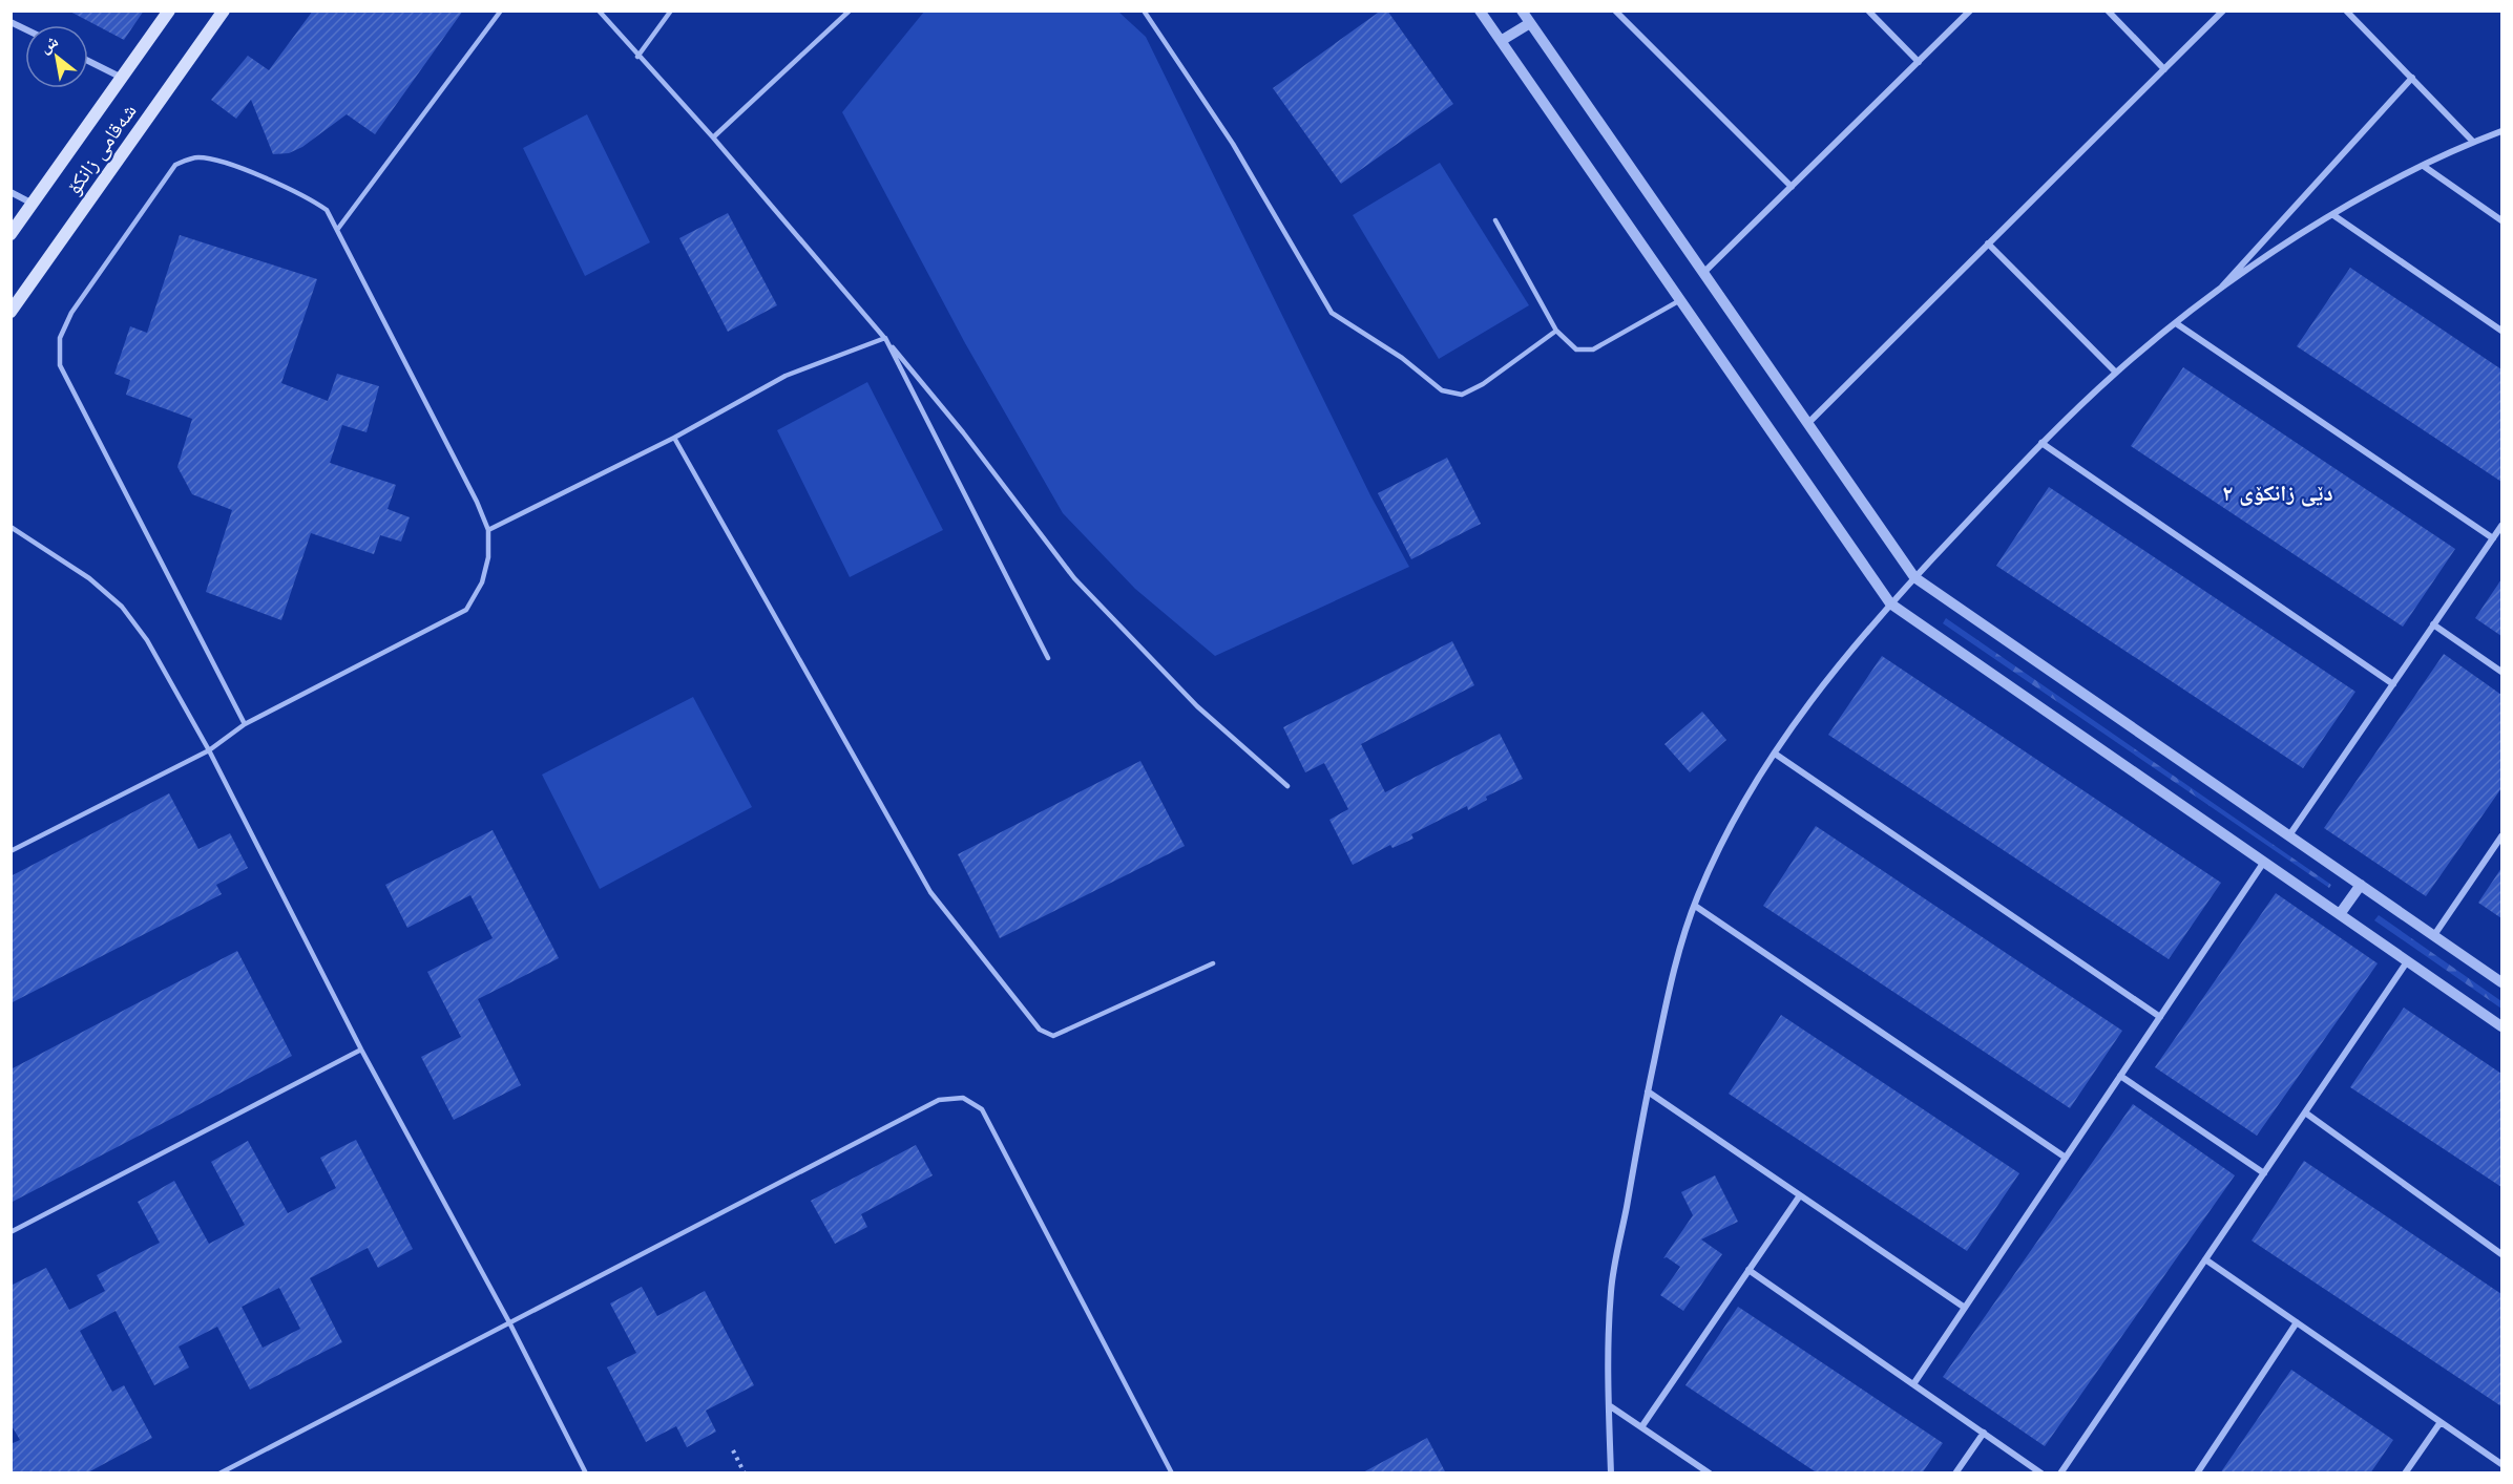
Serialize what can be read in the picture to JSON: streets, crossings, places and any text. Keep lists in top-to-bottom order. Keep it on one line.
{"streets":{"main road":["شەقامی زانکۆ"]},"districts":["دێی زانکۆی ٢"],"north":"top left"}
